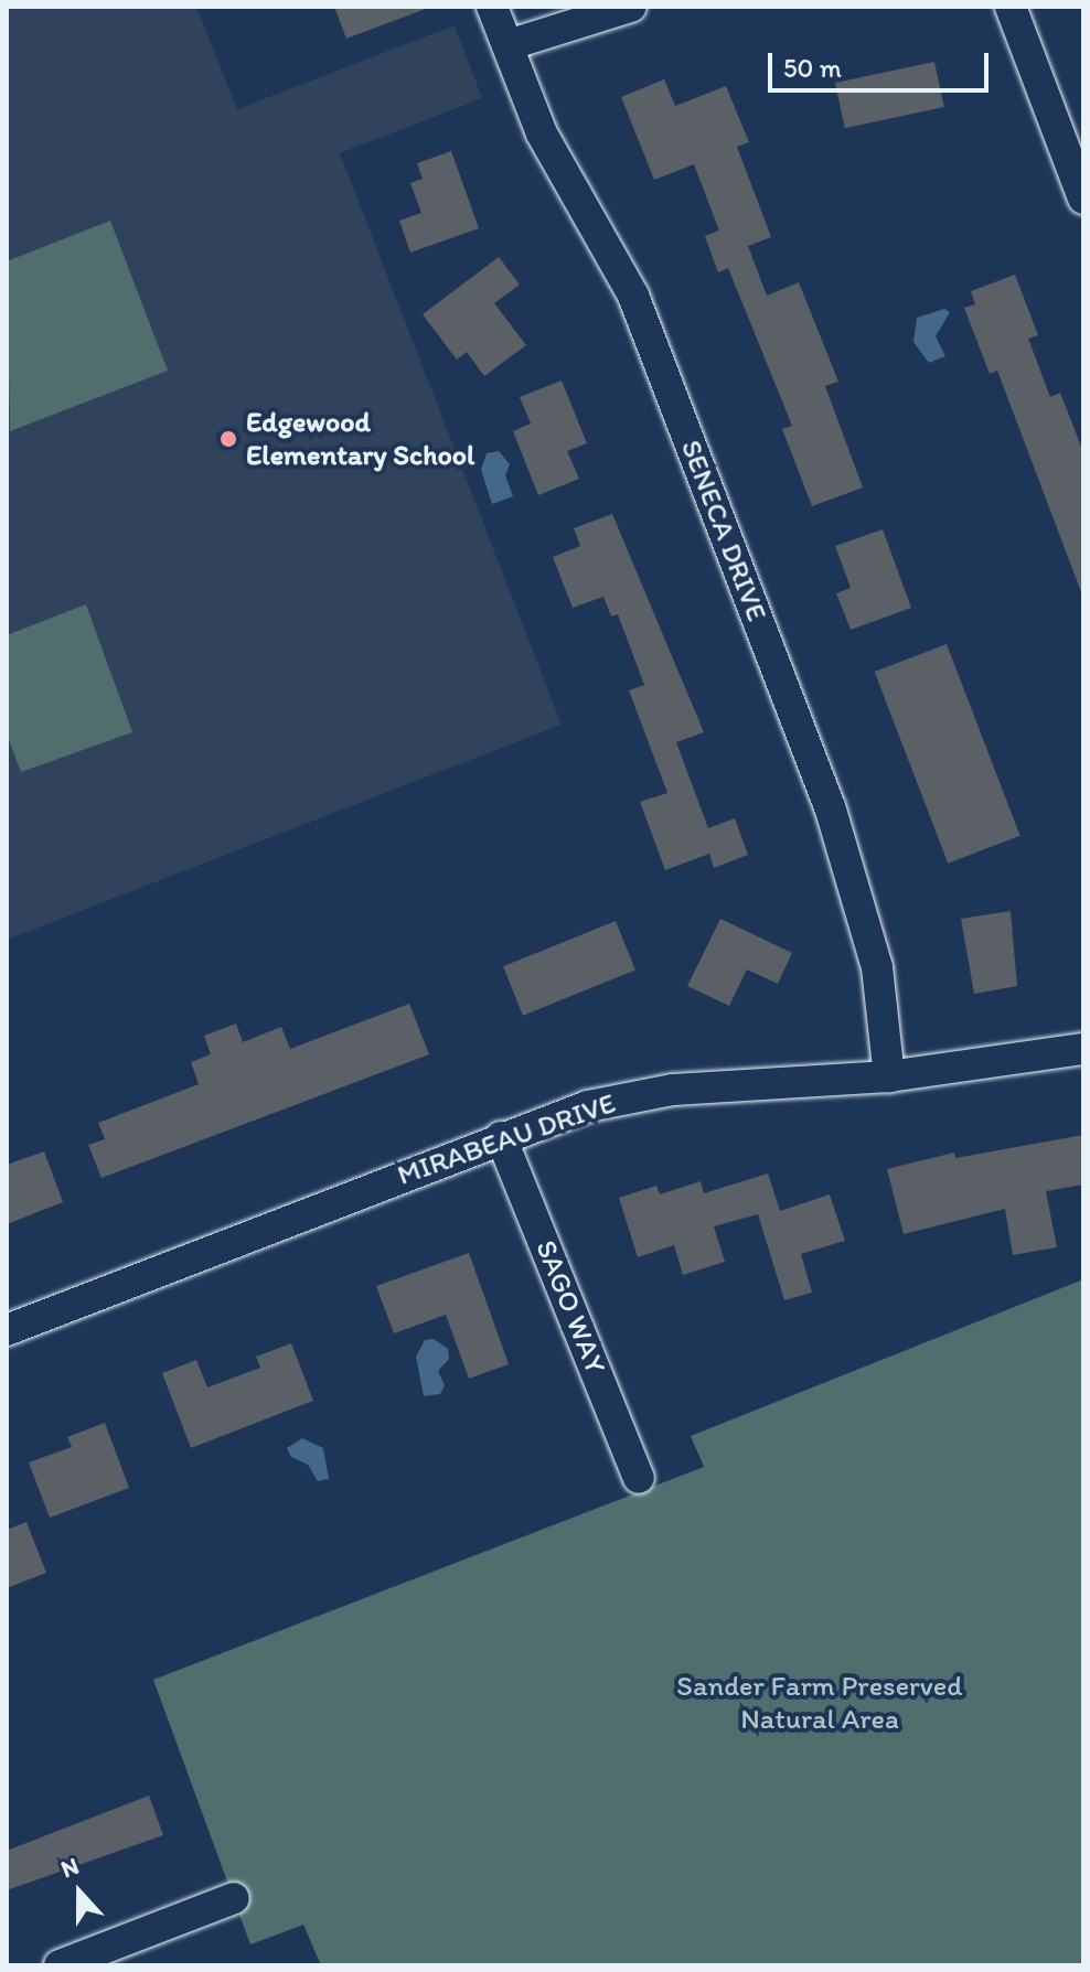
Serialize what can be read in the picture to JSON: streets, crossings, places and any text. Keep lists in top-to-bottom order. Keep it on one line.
{"streets":{"street":["SENECA DRIVE","MIRABEAU DRIVE","SAGO WAY"]},"crossings":[["SENECA DRIVE","MIRABEAU DRIVE"],["MIRABEAU DRIVE","SAGO WAY"]],"parks":["Sander Farm Preserved Natural Area"],"places":["Edgewood Elementary School"],"scale_bar":"50 m","north":"top"}
